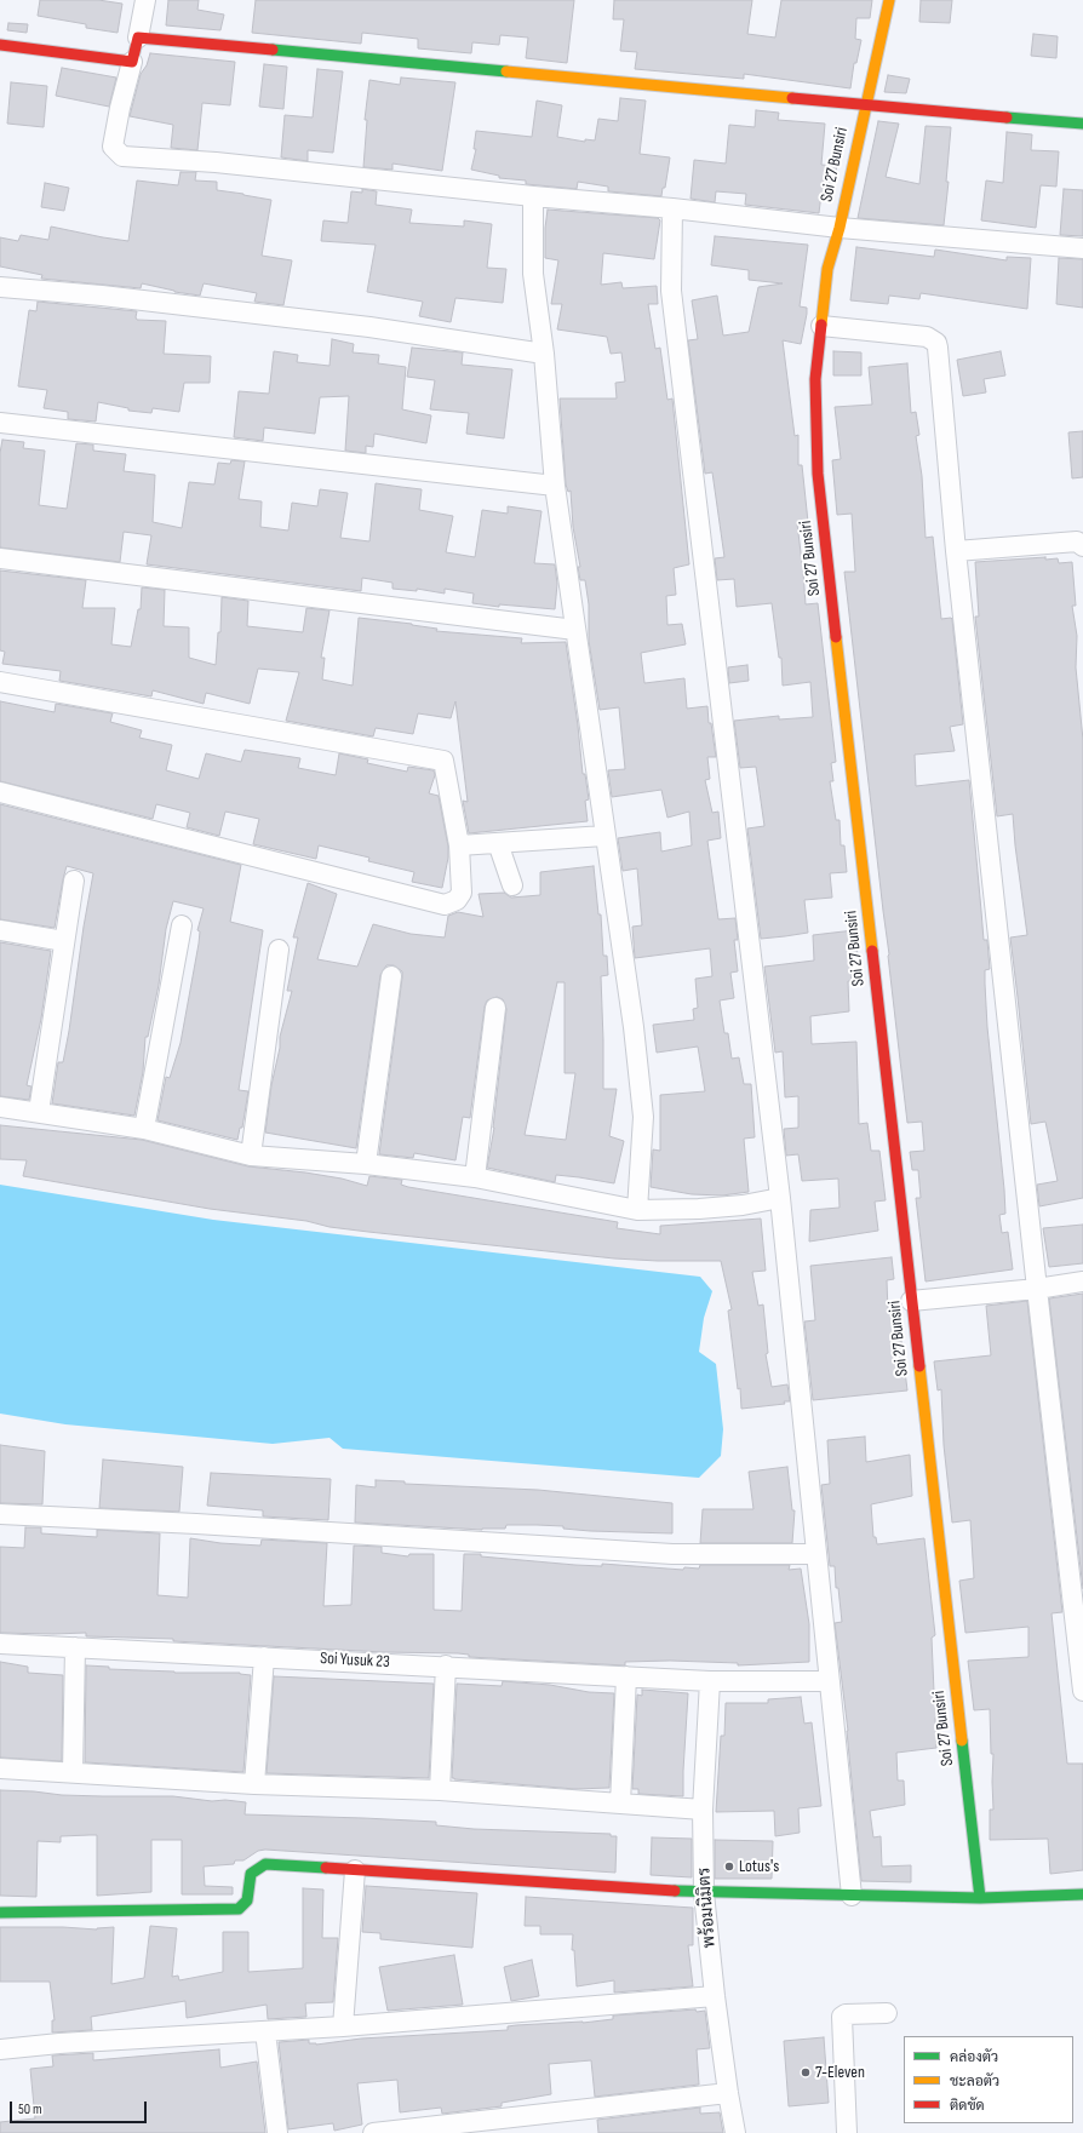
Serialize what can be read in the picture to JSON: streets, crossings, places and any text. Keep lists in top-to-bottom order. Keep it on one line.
{"streets":{"street":["Soi 27 Bunsiri","Soi Yusuk 23","พร้อมนิมิตร"]},"crossings":[["Soi Yusuk 23","พร้อมนิมิตร"]],"places":["Lotus's","7-Eleven"],"legend":["คล่องตัว","ชะลอตัว","ติดขัด"],"scale_bar":"50 m"}
